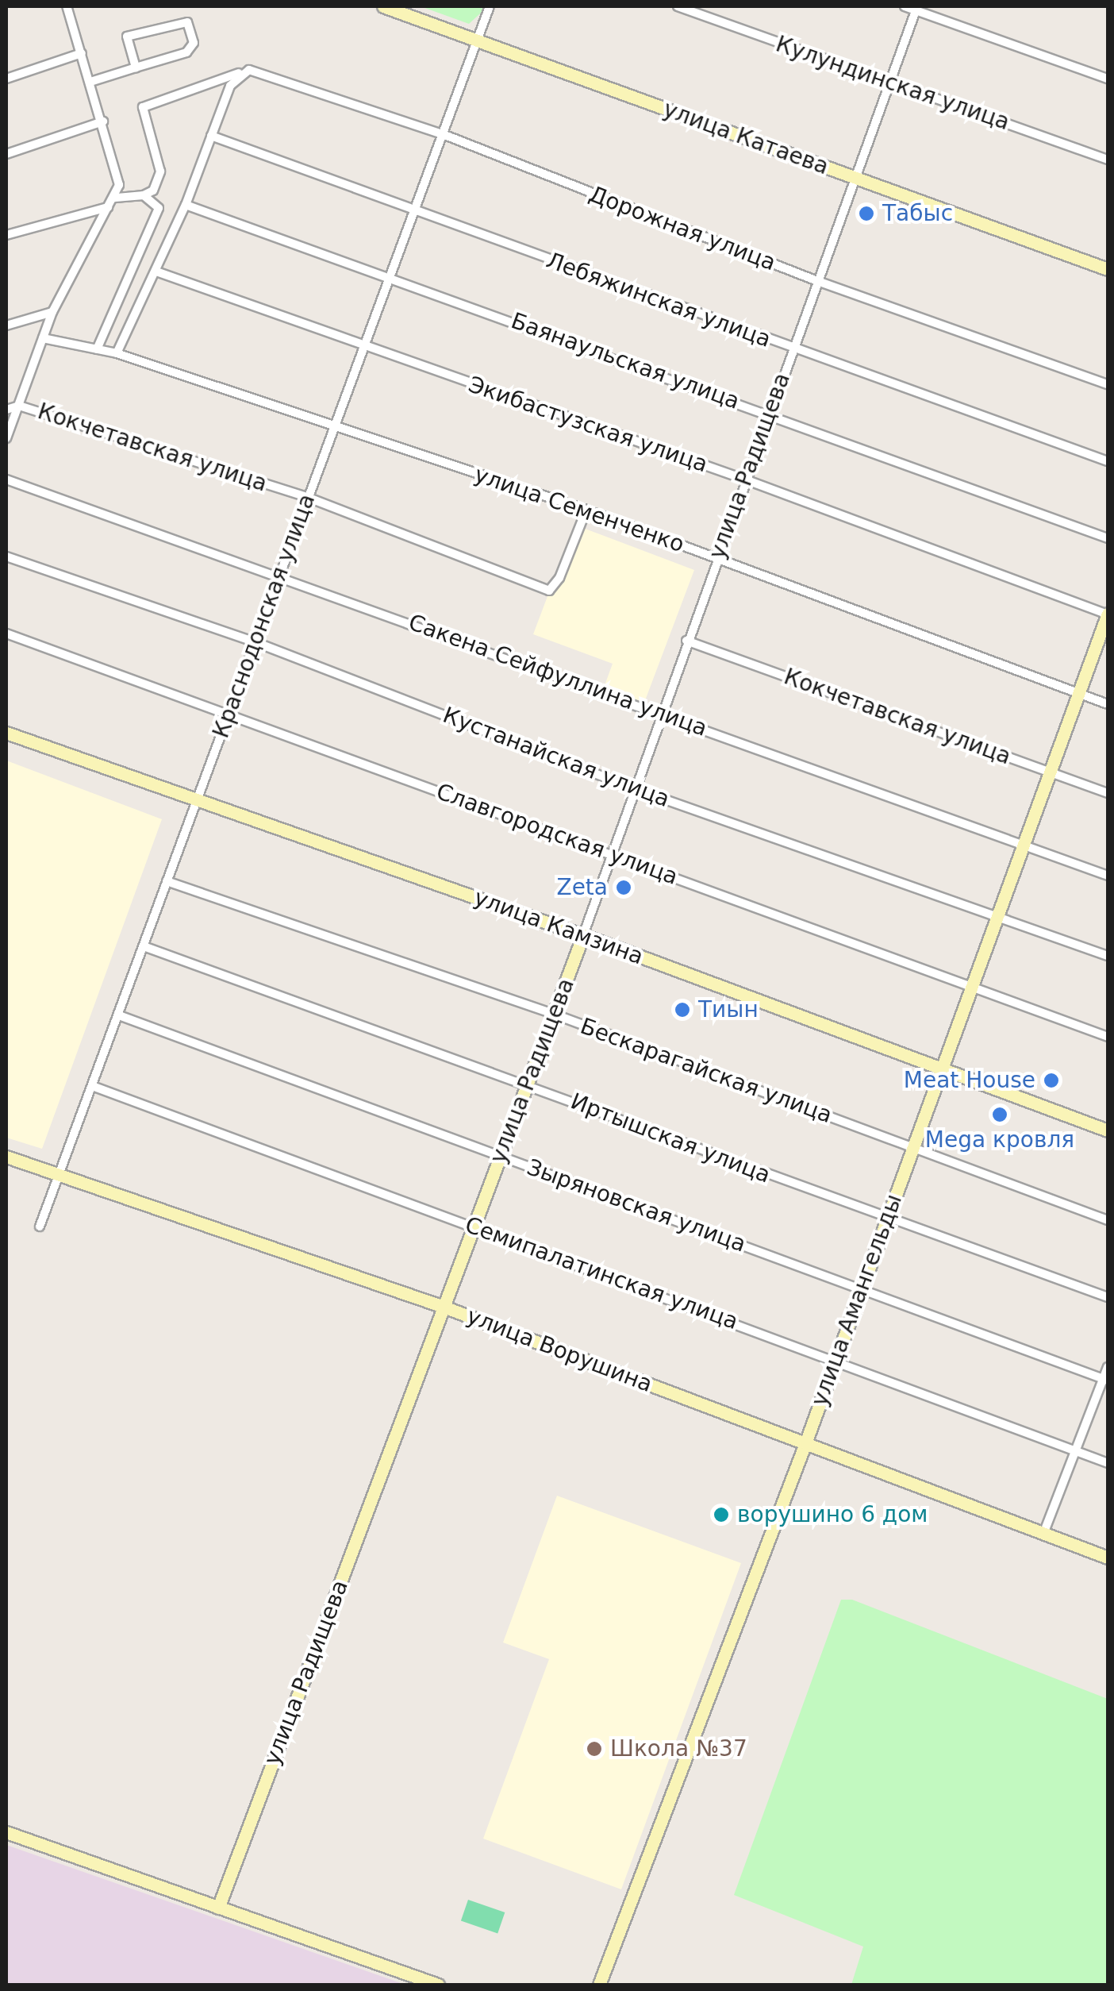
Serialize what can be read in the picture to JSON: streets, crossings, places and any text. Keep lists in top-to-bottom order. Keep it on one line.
{"streets":{"street":["Кулундинская улица","улица Катаева","Дорожная улица","Лебяжинская улица","Баянаульская улица","Экибастузская улица","Кокчетавская улица","улица Радищева","улица Семенченко","Краснодонская улица","Сакена Сейфуллина улица","Кустанайская улица","Славгородская улица","улица Камзина","Бескарагайская улица","Иртышская улица","Зыряновская улица","Семипалатинская улица","улица Амангельды","улица Ворушина"]},"crossings":[["Кулундинская улица","улица Радищева"],["улица Катаева","улица Радищева"],["улица Катаева","Краснодонская улица"],["Дорожная улица","улица Радищева"],["Дорожная улица","Краснодонская улица"],["Лебяжинская улица","улица Радищева"],["Лебяжинская улица","Краснодонская улица"],["Баянаульская улица","улица Радищева"],["Баянаульская улица","Краснодонская улица"],["Экибастузская улица","улица Радищева"],["Экибастузская улица","Краснодонская улица"],["Экибастузская улица","улица Амангельды"],["Кокчетавская улица","улица Радищева"],["Кокчетавская улица","улица Семенченко"],["Кокчетавская улица","Краснодонская улица"],["Кокчетавская улица","улица Амангельды"],["улица Радищева","улица Семенченко"],["улица Радищева","Сакена Сейфуллина улица"],["улица Радищева","Кустанайская улица"],["улица Радищева","Славгородская улица"],["улица Радищева","улица Камзина"],["улица Радищева","Бескарагайская улица"],["улица Радищева","Иртышская улица"],["улица Радищева","Зыряновская улица"],["улица Радищева","Семипалатинская улица"],["улица Радищева","улица Ворушина"],["улица Семенченко","Краснодонская улица"],["улица Семенченко","улица Амангельды"],["Краснодонская улица","Сакена Сейфуллина улица"],["Краснодонская улица","Кустанайская улица"],["Краснодонская улица","Славгородская улица"],["Краснодонская улица","улица Камзина"],["Краснодонская улица","Бескарагайская улица"],["Краснодонская улица","Иртышская улица"],["Краснодонская улица","Зыряновская улица"],["Краснодонская улица","Семипалатинская улица"],["Краснодонская улица","улица Ворушина"],["Сакена Сейфуллина улица","улица Амангельды"],["Кустанайская улица","улица Амангельды"],["Славгородская улица","улица Амангельды"],["улица Камзина","улица Амангельды"],["Бескарагайская улица","улица Амангельды"],["Иртышская улица","улица Амангельды"],["Зыряновская улица","улица Амангельды"],["Семипалатинская улица","улица Амангельды"],["улица Амангельды","улица Ворушина"]],"places":["Табыс","Zeta","Тиын","Meat House","Mega кровля","ворушино 6 дом","Школа №37"]}
